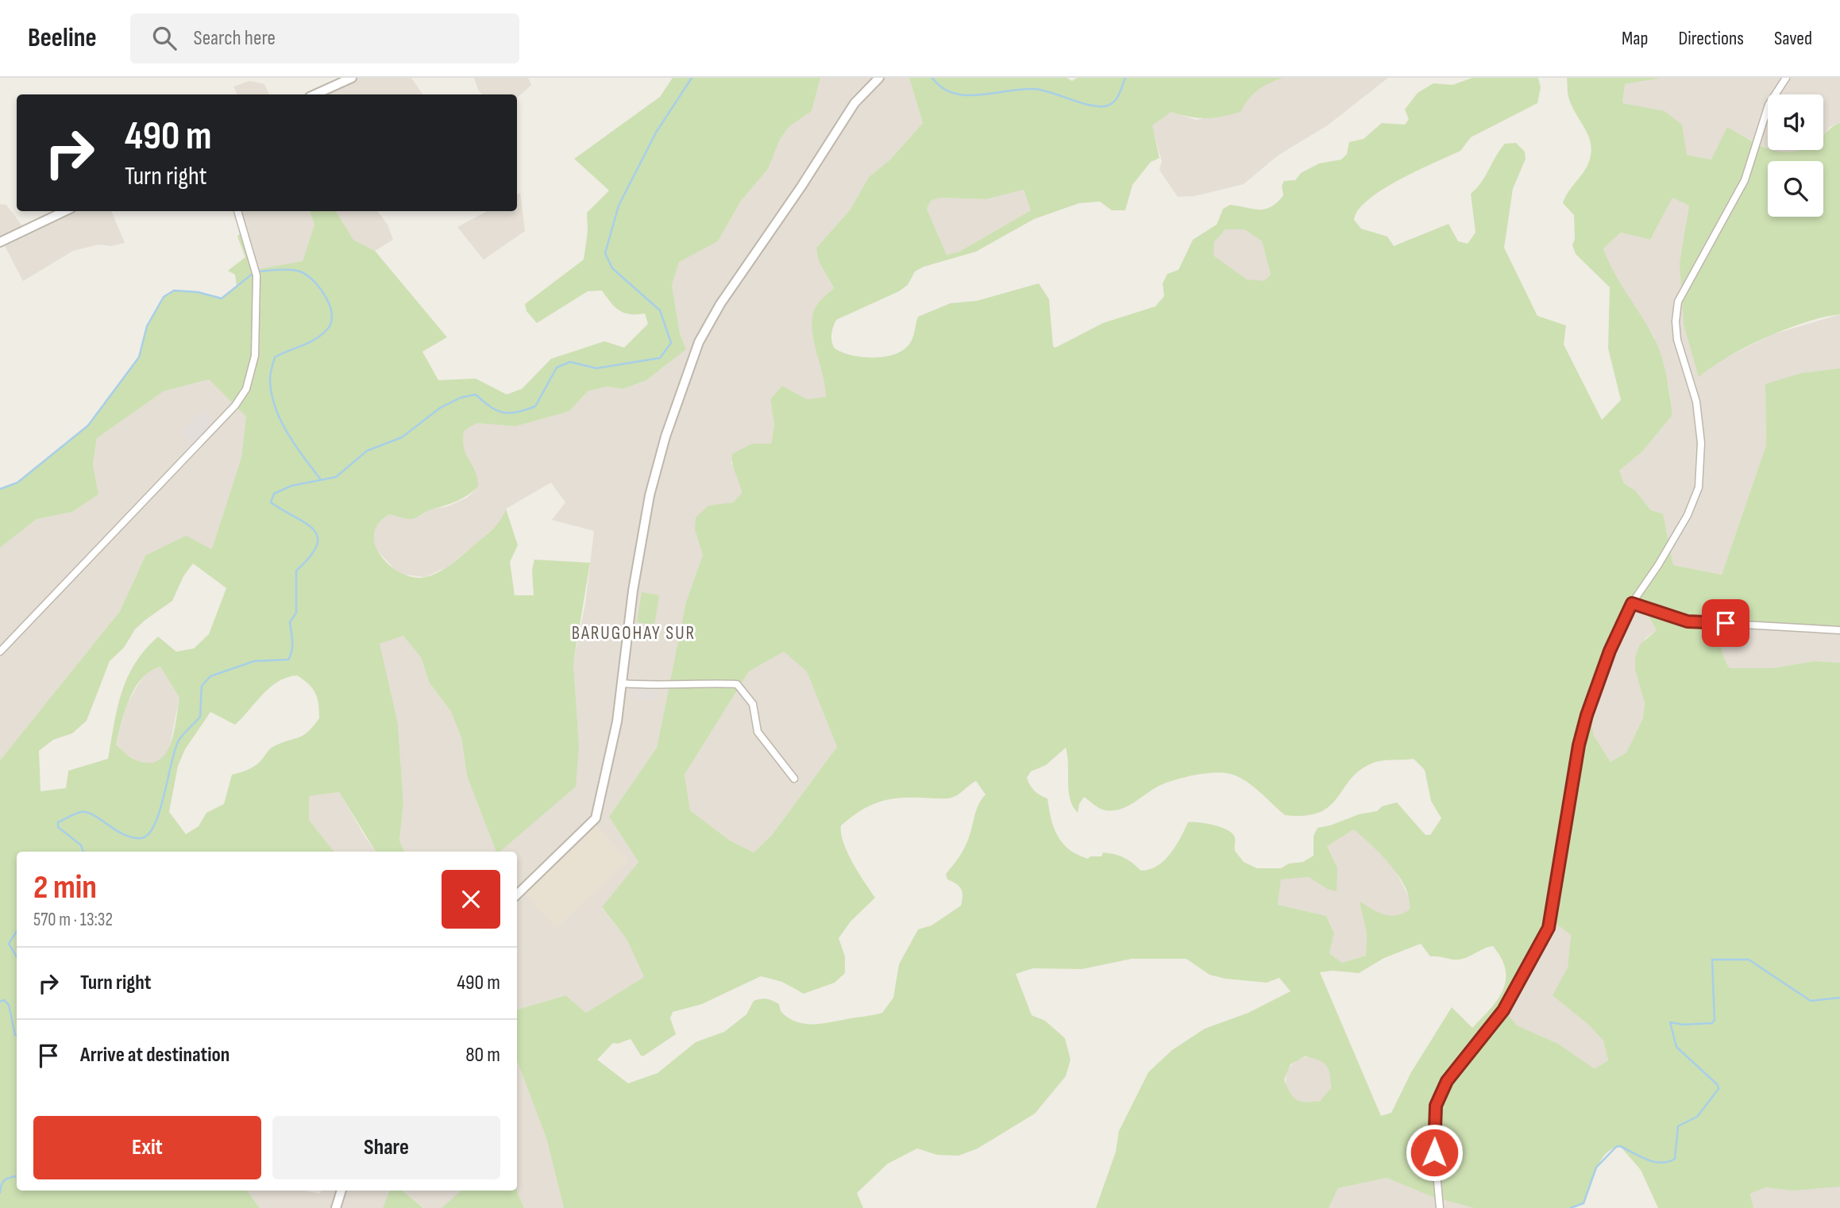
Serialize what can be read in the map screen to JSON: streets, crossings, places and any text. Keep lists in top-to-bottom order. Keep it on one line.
{"districts":["BARUGOHAY SUR"],"page":{"header":"Beeline","search":"Search here","nav":["Map","Directions","Saved"],"turn":["490 m","Turn right"],"heading":["2 min","570 m · 13:32"],"list":[{"name":"Turn right","value":"490 m"},{"name":"Arrive at destination","value":"80 m"}],"buttons":["Exit","Share"]}}
